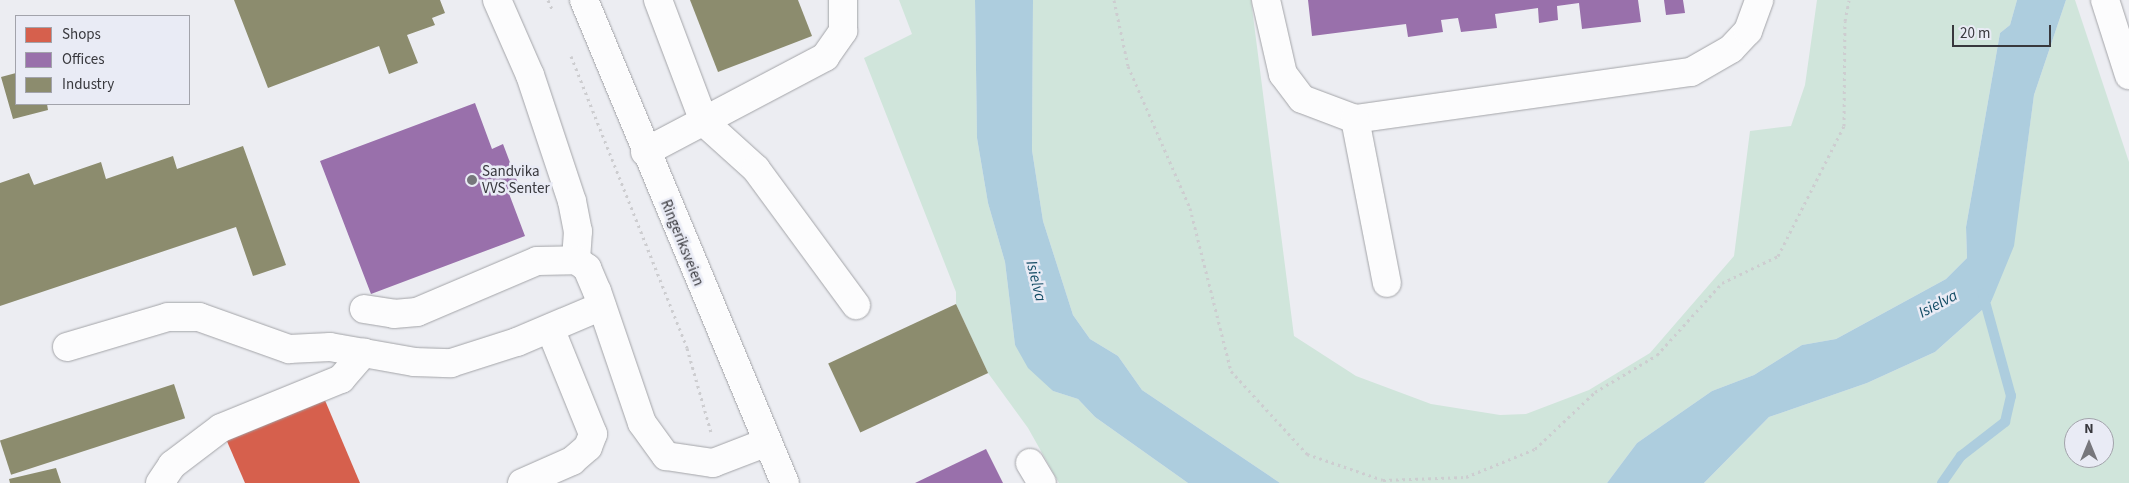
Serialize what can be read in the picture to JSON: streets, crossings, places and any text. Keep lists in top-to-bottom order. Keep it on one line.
{"streets":{"main road":["Ringeriksveien"]},"water":["Isielva"],"places":["Sandvika VVS Senter"],"legend":["Shops","Offices","Industry"],"scale_bar":"20 m","north":"top"}
